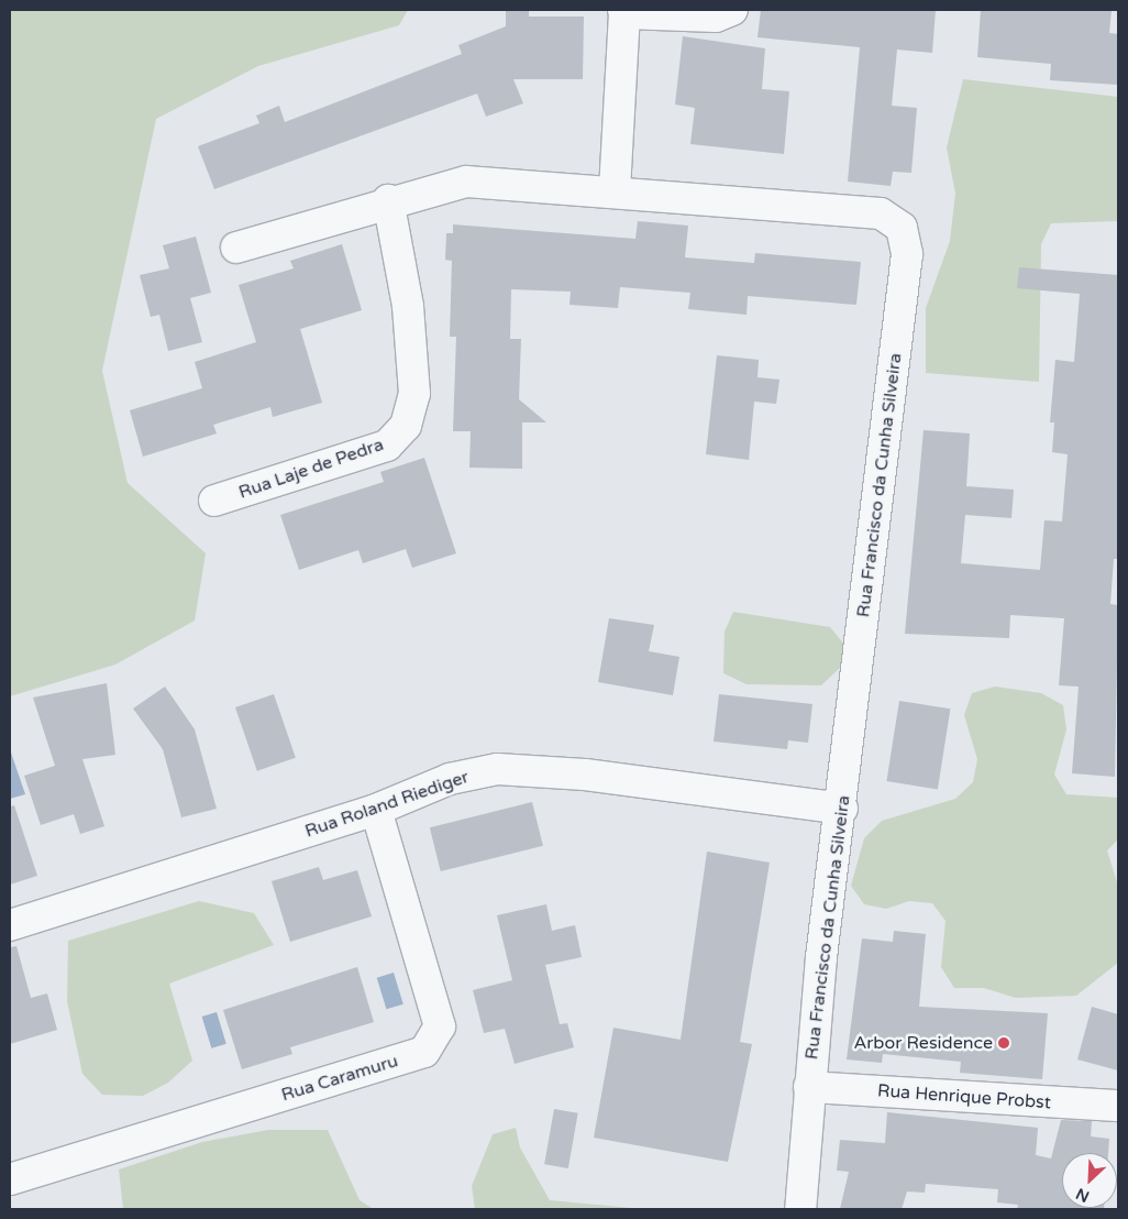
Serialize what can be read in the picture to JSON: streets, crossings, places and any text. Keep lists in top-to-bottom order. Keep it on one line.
{"streets":{"street":["Rua Laje de Pedra","Rua Francisco da Cunha Silveira","Rua Roland Riediger","Rua Caramuru","Rua Henrique Probst"]},"crossings":[["Rua Francisco da Cunha Silveira","Rua Roland Riediger"],["Rua Francisco da Cunha Silveira","Rua Henrique Probst"],["Rua Roland Riediger","Rua Caramuru"]],"places":["Arbor Residence"],"north":"bottom left"}
